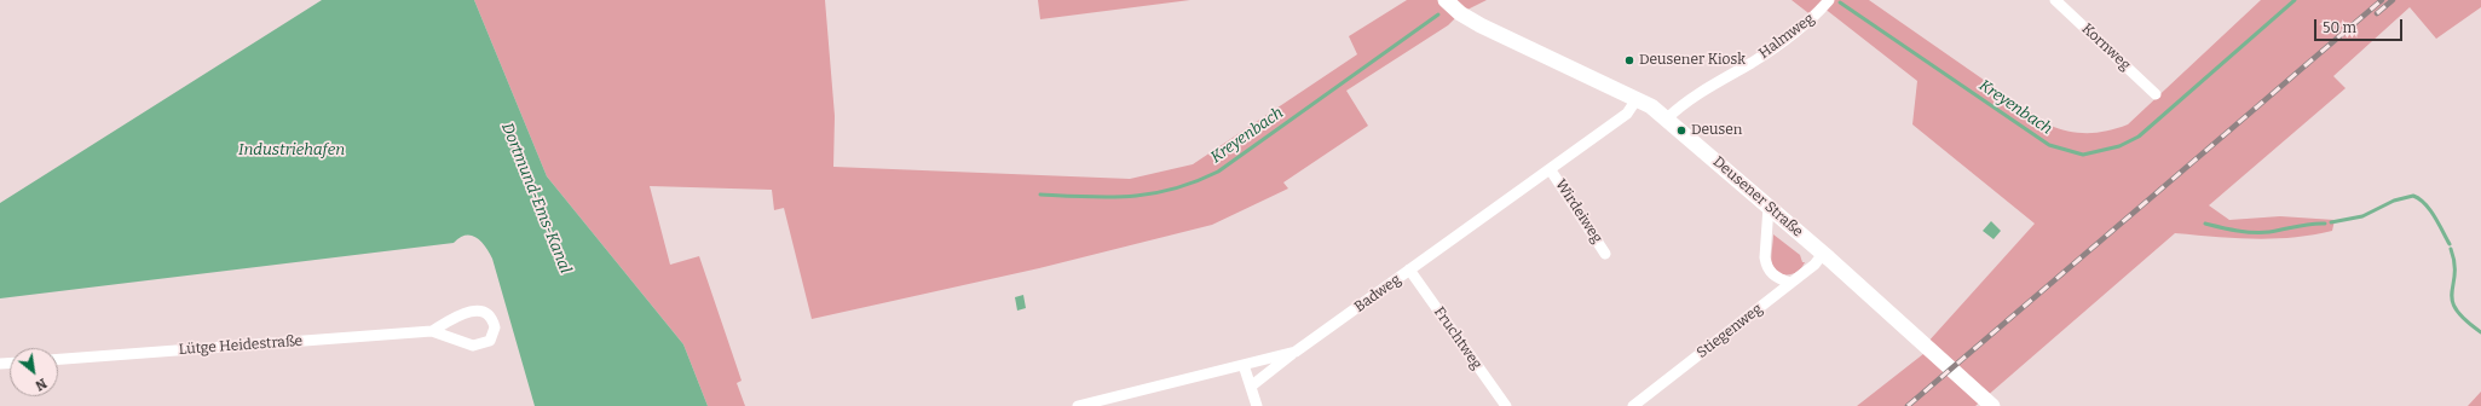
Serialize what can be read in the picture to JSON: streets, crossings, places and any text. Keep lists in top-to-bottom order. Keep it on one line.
{"streets":{"street":["Halmweg","Kornweg","Deusener Straße","Wirdeiweg","Badweg","Stiegenweg","Fruchtweg","Lütge Heidestraße"]},"crossings":[["Halmweg","Deusener Straße"],["Deusener Straße","Badweg"],["Deusener Straße","Stiegenweg"],["Wirdeiweg","Badweg"],["Badweg","Fruchtweg"]],"water":["Kreyenbach","Industriehafen","Dortmund-Ems-Kanal"],"places":["Deusener Kiosk","Deusen"],"scale_bar":"50 m","north":"bottom right"}
